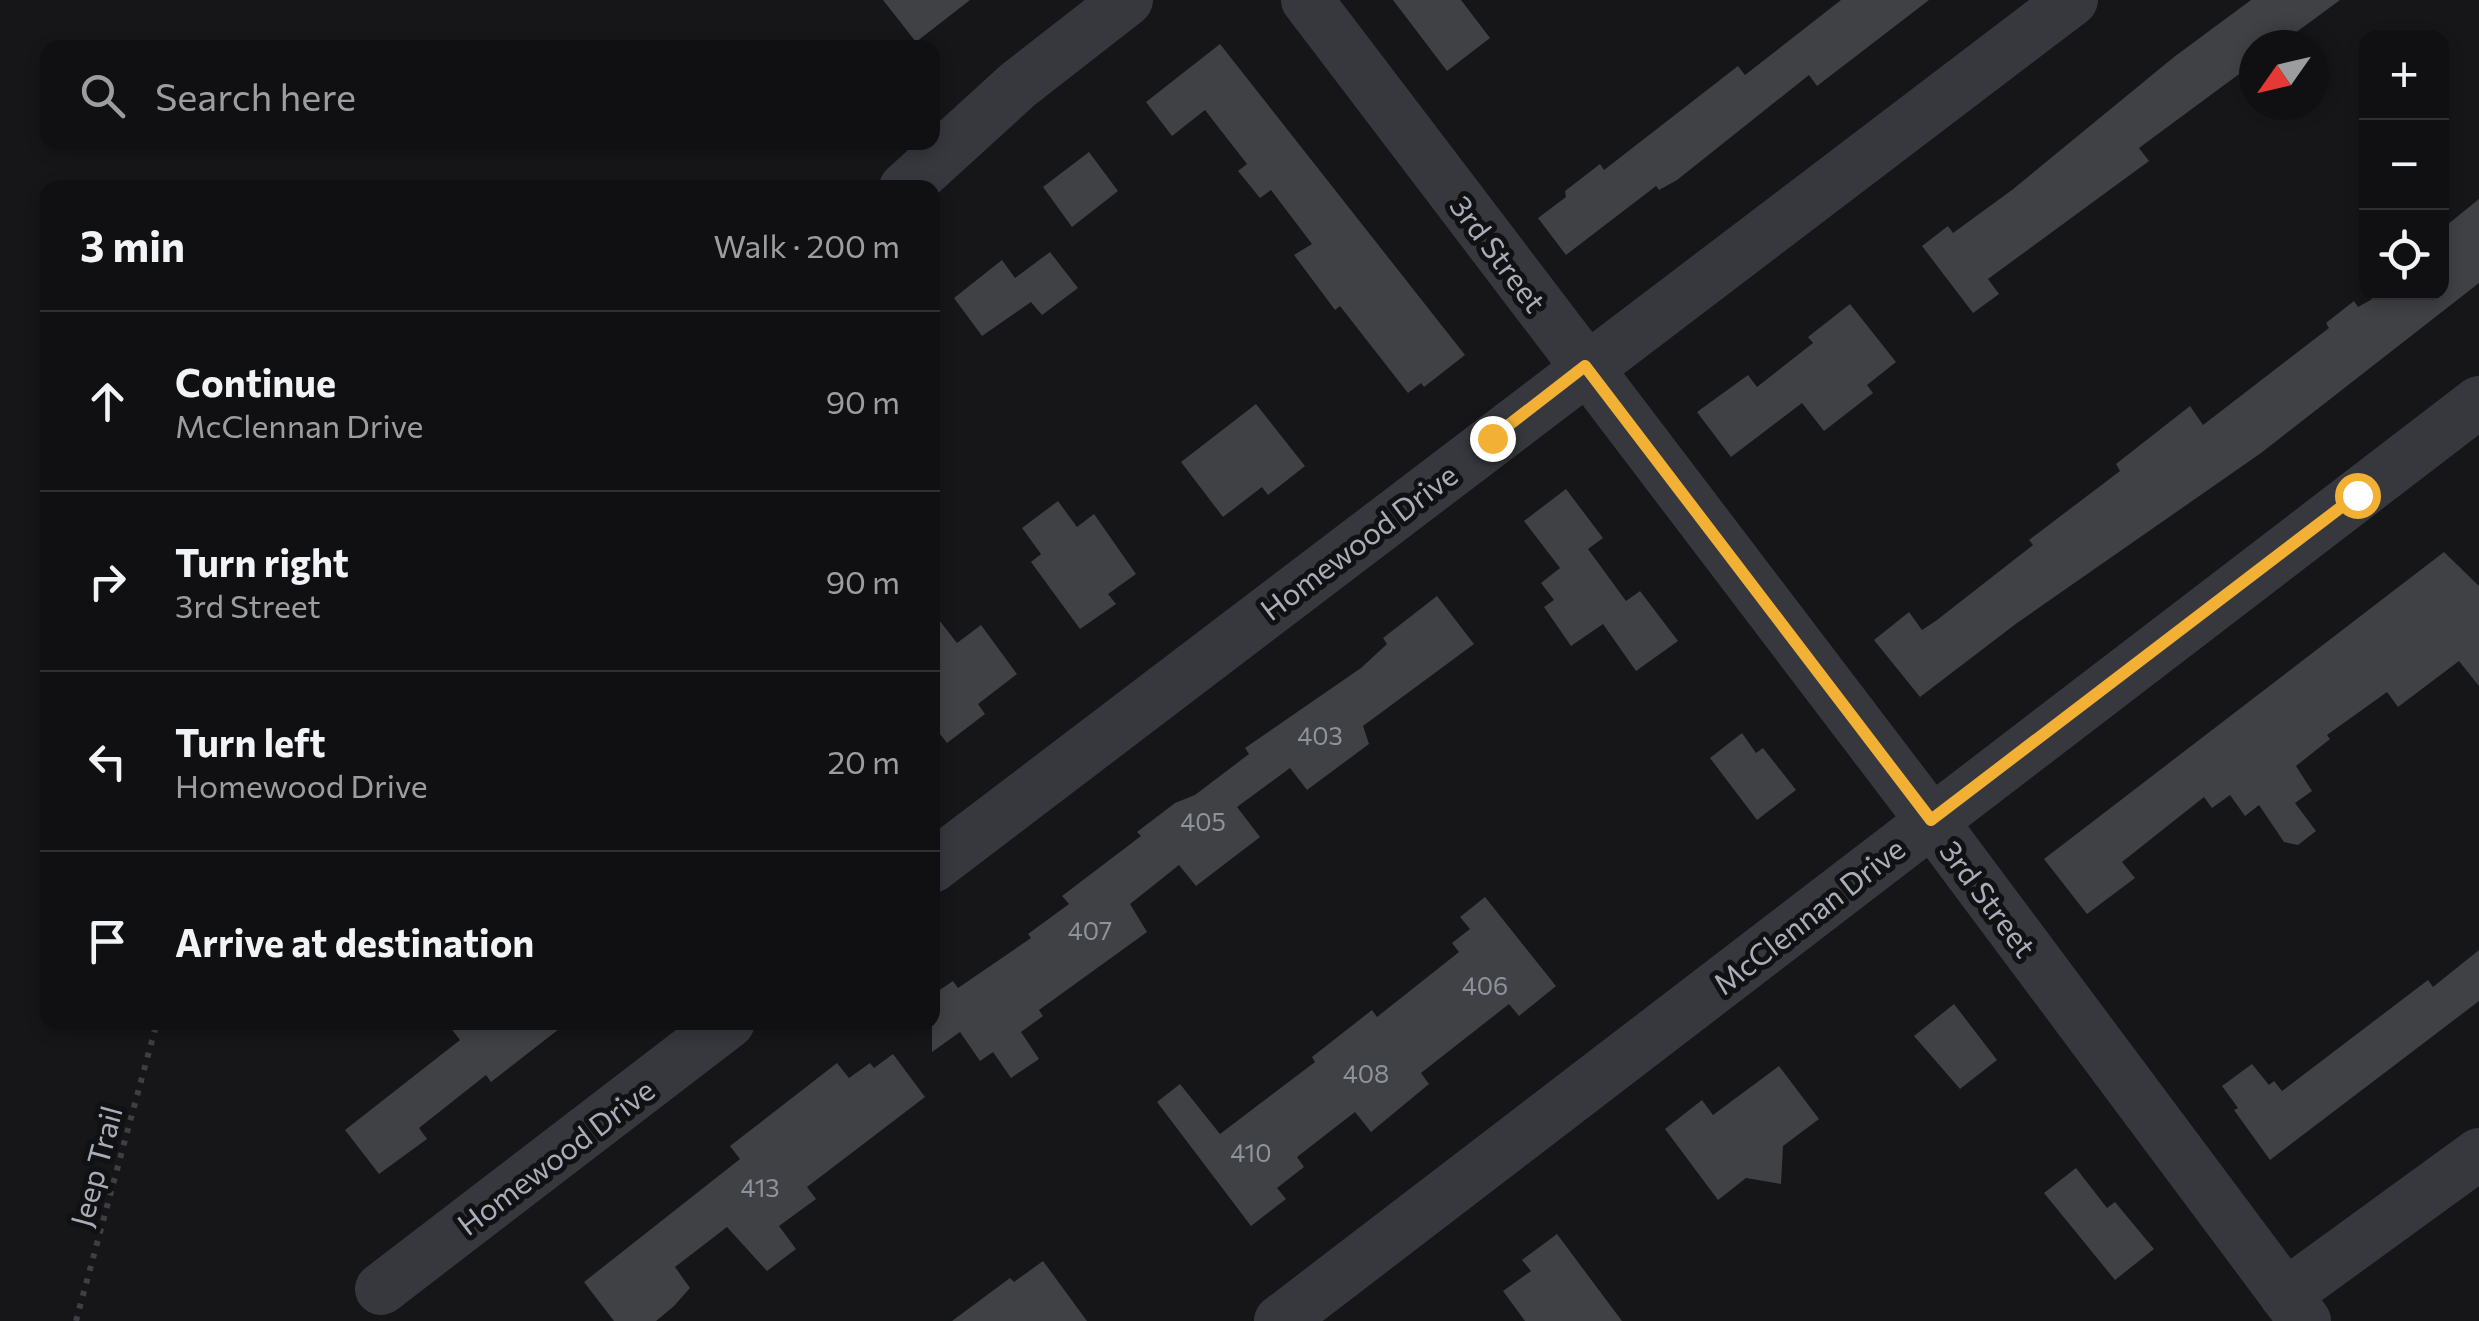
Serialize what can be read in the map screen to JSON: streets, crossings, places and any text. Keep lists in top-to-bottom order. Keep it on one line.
{"streets":{"street":["3rd Street","Homewood Drive","McClennan Drive"],"path":["Jeep Trail"]},"crossings":[["3rd Street","Homewood Drive"],["3rd Street","McClennan Drive"]],"house_numbers":["403","405","407","406","408","410","413"],"north":"bottom left","page":{"map_buttons":["+","−"],"search":"Search here","heading":["3 min","Walk · 200 m"],"list":[["Continue","McClennan Drive","90 m"],["Turn right","3rd Street","90 m"],["Turn left","Homewood Drive","20 m"],"Arrive at destination"]}}
